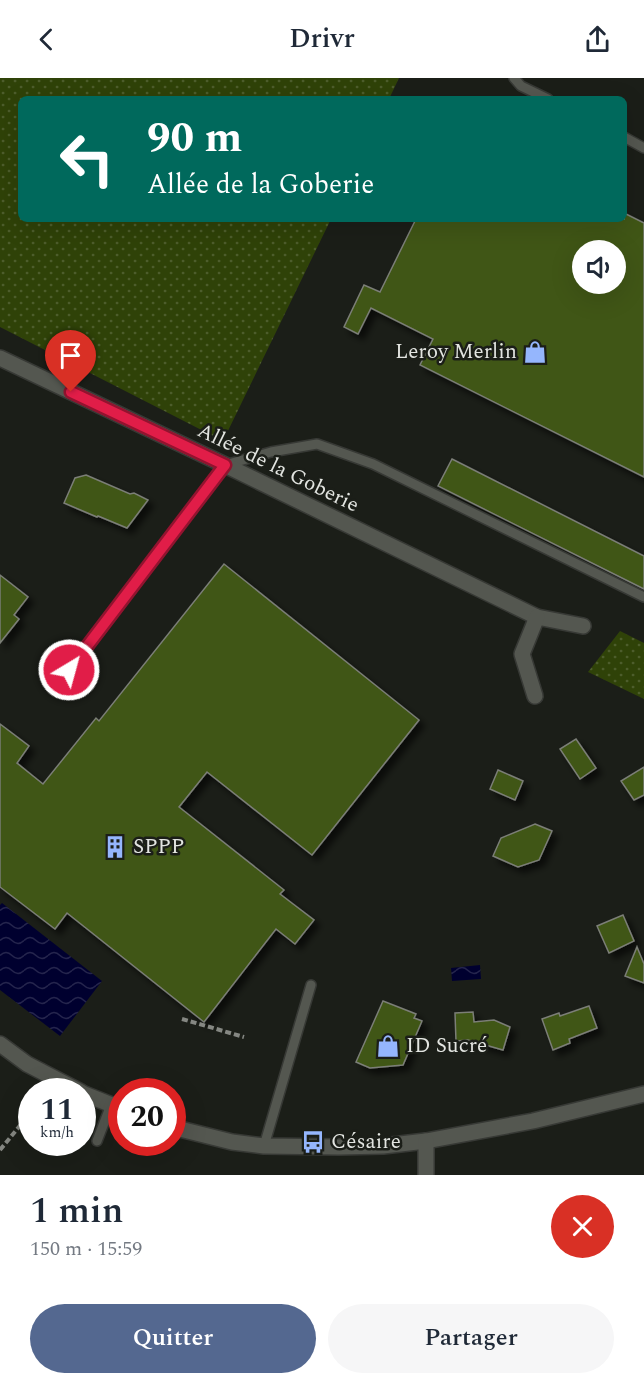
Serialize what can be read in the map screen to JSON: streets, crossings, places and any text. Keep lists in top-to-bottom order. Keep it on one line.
{"streets":{"street":["Allée de la Goberie"]},"places":{"shop":["Leroy Merlin","ID Sucré"],"building":["SPPP"],"bus stop":["Césaire"]},"page":{"header":"Drivr","turn":["90 m","Allée de la Goberie"],"speed":"11 km/h","limit":"20","heading":["1 min","150 m · 15:59"],"buttons":["Quitter","Partager"]}}
